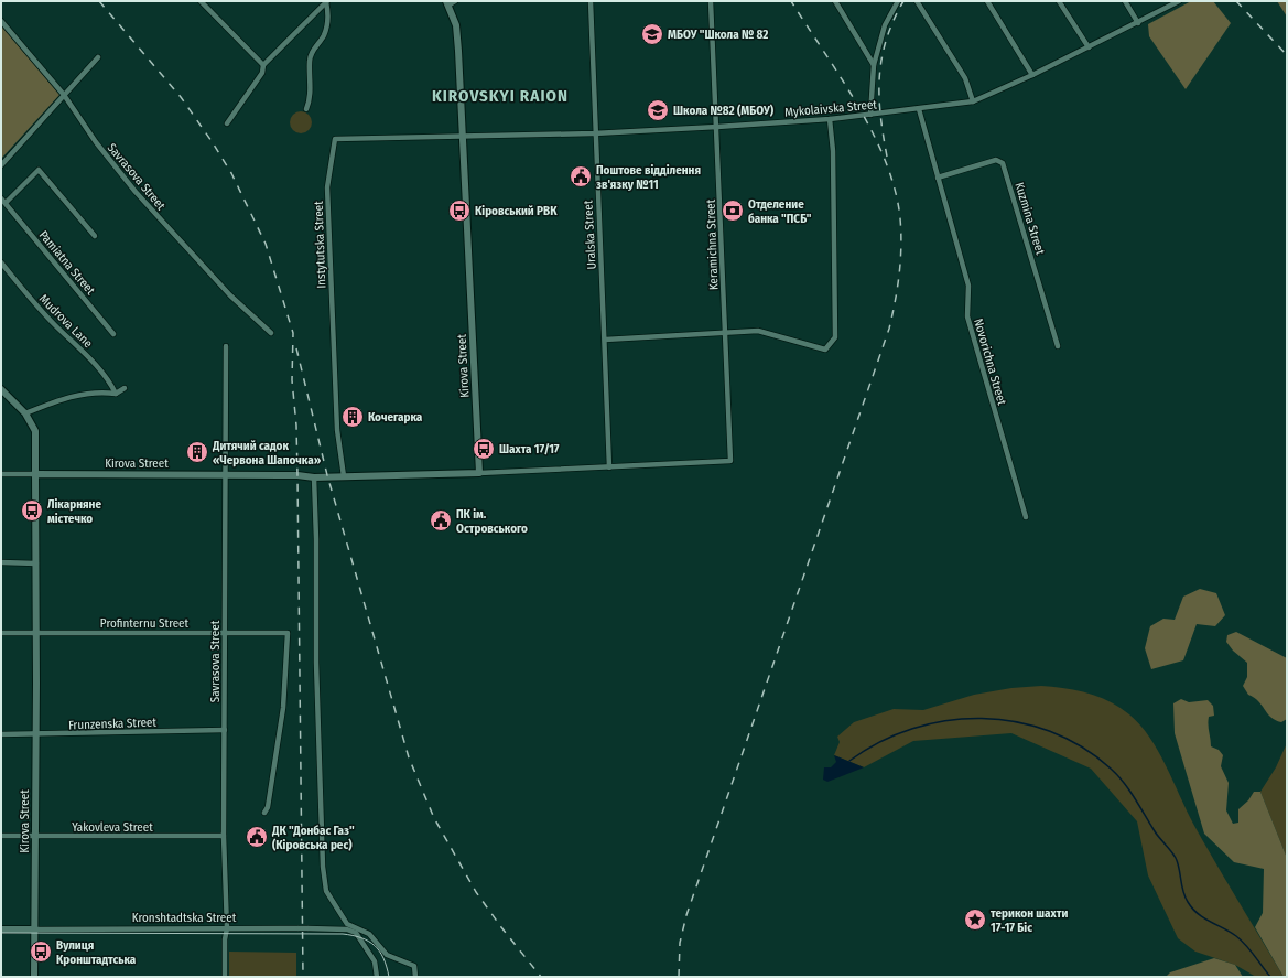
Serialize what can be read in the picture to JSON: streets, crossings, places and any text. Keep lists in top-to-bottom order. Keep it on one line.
{"streets":{"main road":["Kirova Street","Kronshtadtska Street"],"street":["Mykolaivska Street","Savrasova Street","Kuzmina Street","Uralska Street","Instytutska Street","Keramichna Street","Pamiatna Street","Mudrova Lane","Novorichna Street","Profinternu Street","Frunzenska Street","Yakovleva Street"]},"crossings":[["Mykolaivska Street","Uralska Street"],["Mykolaivska Street","Instytutska Street"],["Mykolaivska Street","Keramichna Street"],["Mykolaivska Street","Novorichna Street"],["Mykolaivska Street","Kirova Street"],["Savrasova Street","Kirova Street"],["Savrasova Street","Profinternu Street"],["Savrasova Street","Frunzenska Street"],["Savrasova Street","Yakovleva Street"],["Savrasova Street","Kronshtadtska Street"],["Kuzmina Street","Novorichna Street"],["Uralska Street","Keramichna Street"],["Instytutska Street","Kirova Street"],["Kirova Street","Profinternu Street"],["Kirova Street","Frunzenska Street"],["Kirova Street","Yakovleva Street"],["Kirova Street","Kronshtadtska Street"]],"districts":["KIROVSKYI RAION"],"places":{"school or university":["МБОУ \"Школа № 82","Школа №82 (МБОУ)"],"public building":["Поштове відділення зв'язку №11","ПК ім. Островського","ДК \"Донбас Газ\" (Кіровська рес)"],"bus stop":["Кіровський РВК","Шахта 17/17","Лікарняне містечко","Вулиця Кронштадтська"],"bank":["Отделение банка \"ПСБ\""],"building":["Кочегарка","Дитячий садок «Червона Шапочка»"],"place":["терикон шахти 17-17 Біс"]}}
